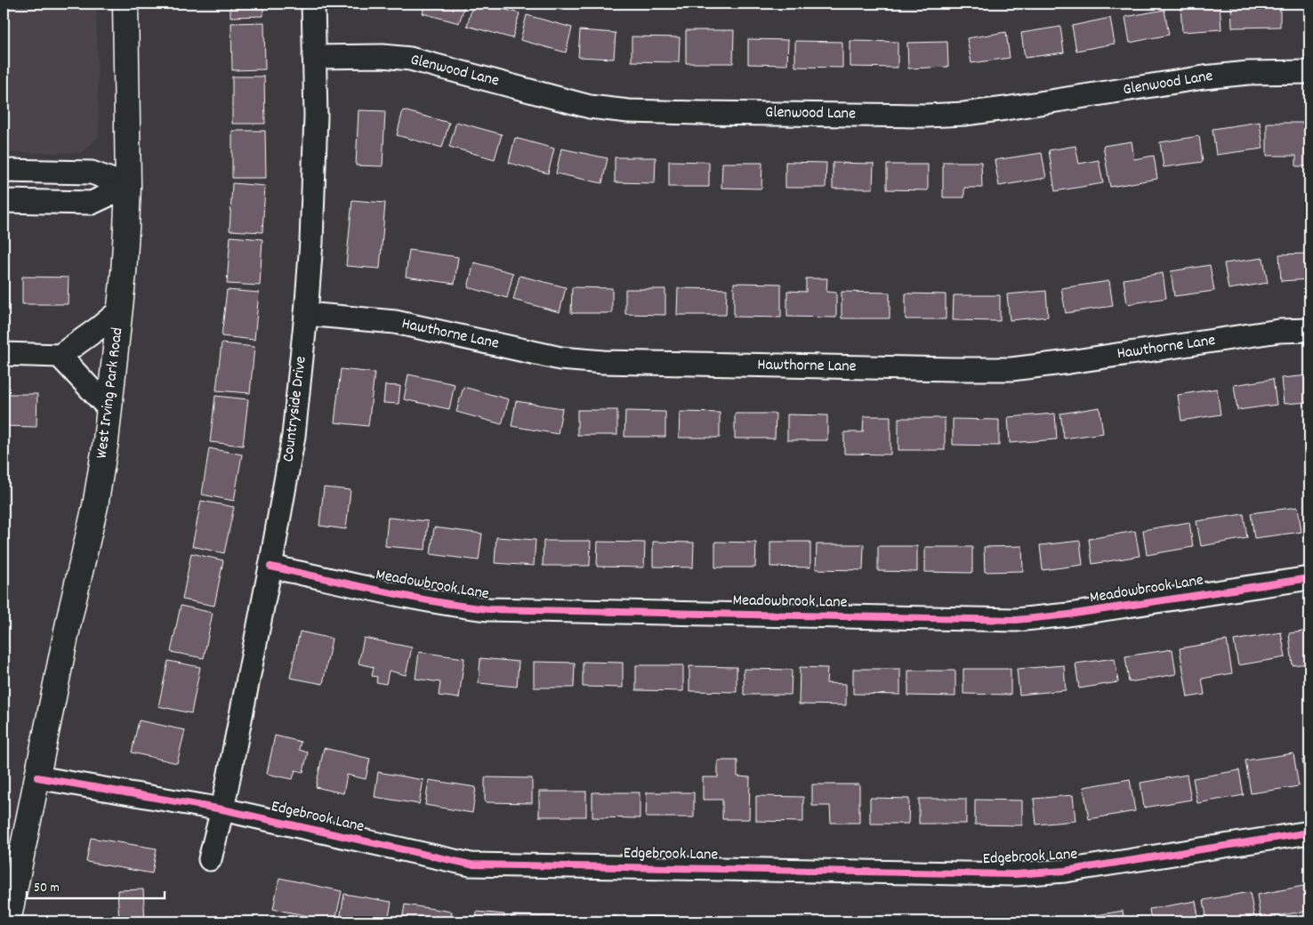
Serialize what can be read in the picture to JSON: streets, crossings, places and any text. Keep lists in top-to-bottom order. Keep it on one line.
{"streets":{"main road":["West Irving Park Road"],"street":["Glenwood Lane","Hawthorne Lane","Countryside Drive","Meadowbrook Lane","Edgebrook Lane"]},"crossings":[["Glenwood Lane","Countryside Drive"],["Hawthorne Lane","Countryside Drive"],["West Irving Park Road","Edgebrook Lane"],["Countryside Drive","Meadowbrook Lane"],["Countryside Drive","Edgebrook Lane"]],"scale_bar":"50 m"}
